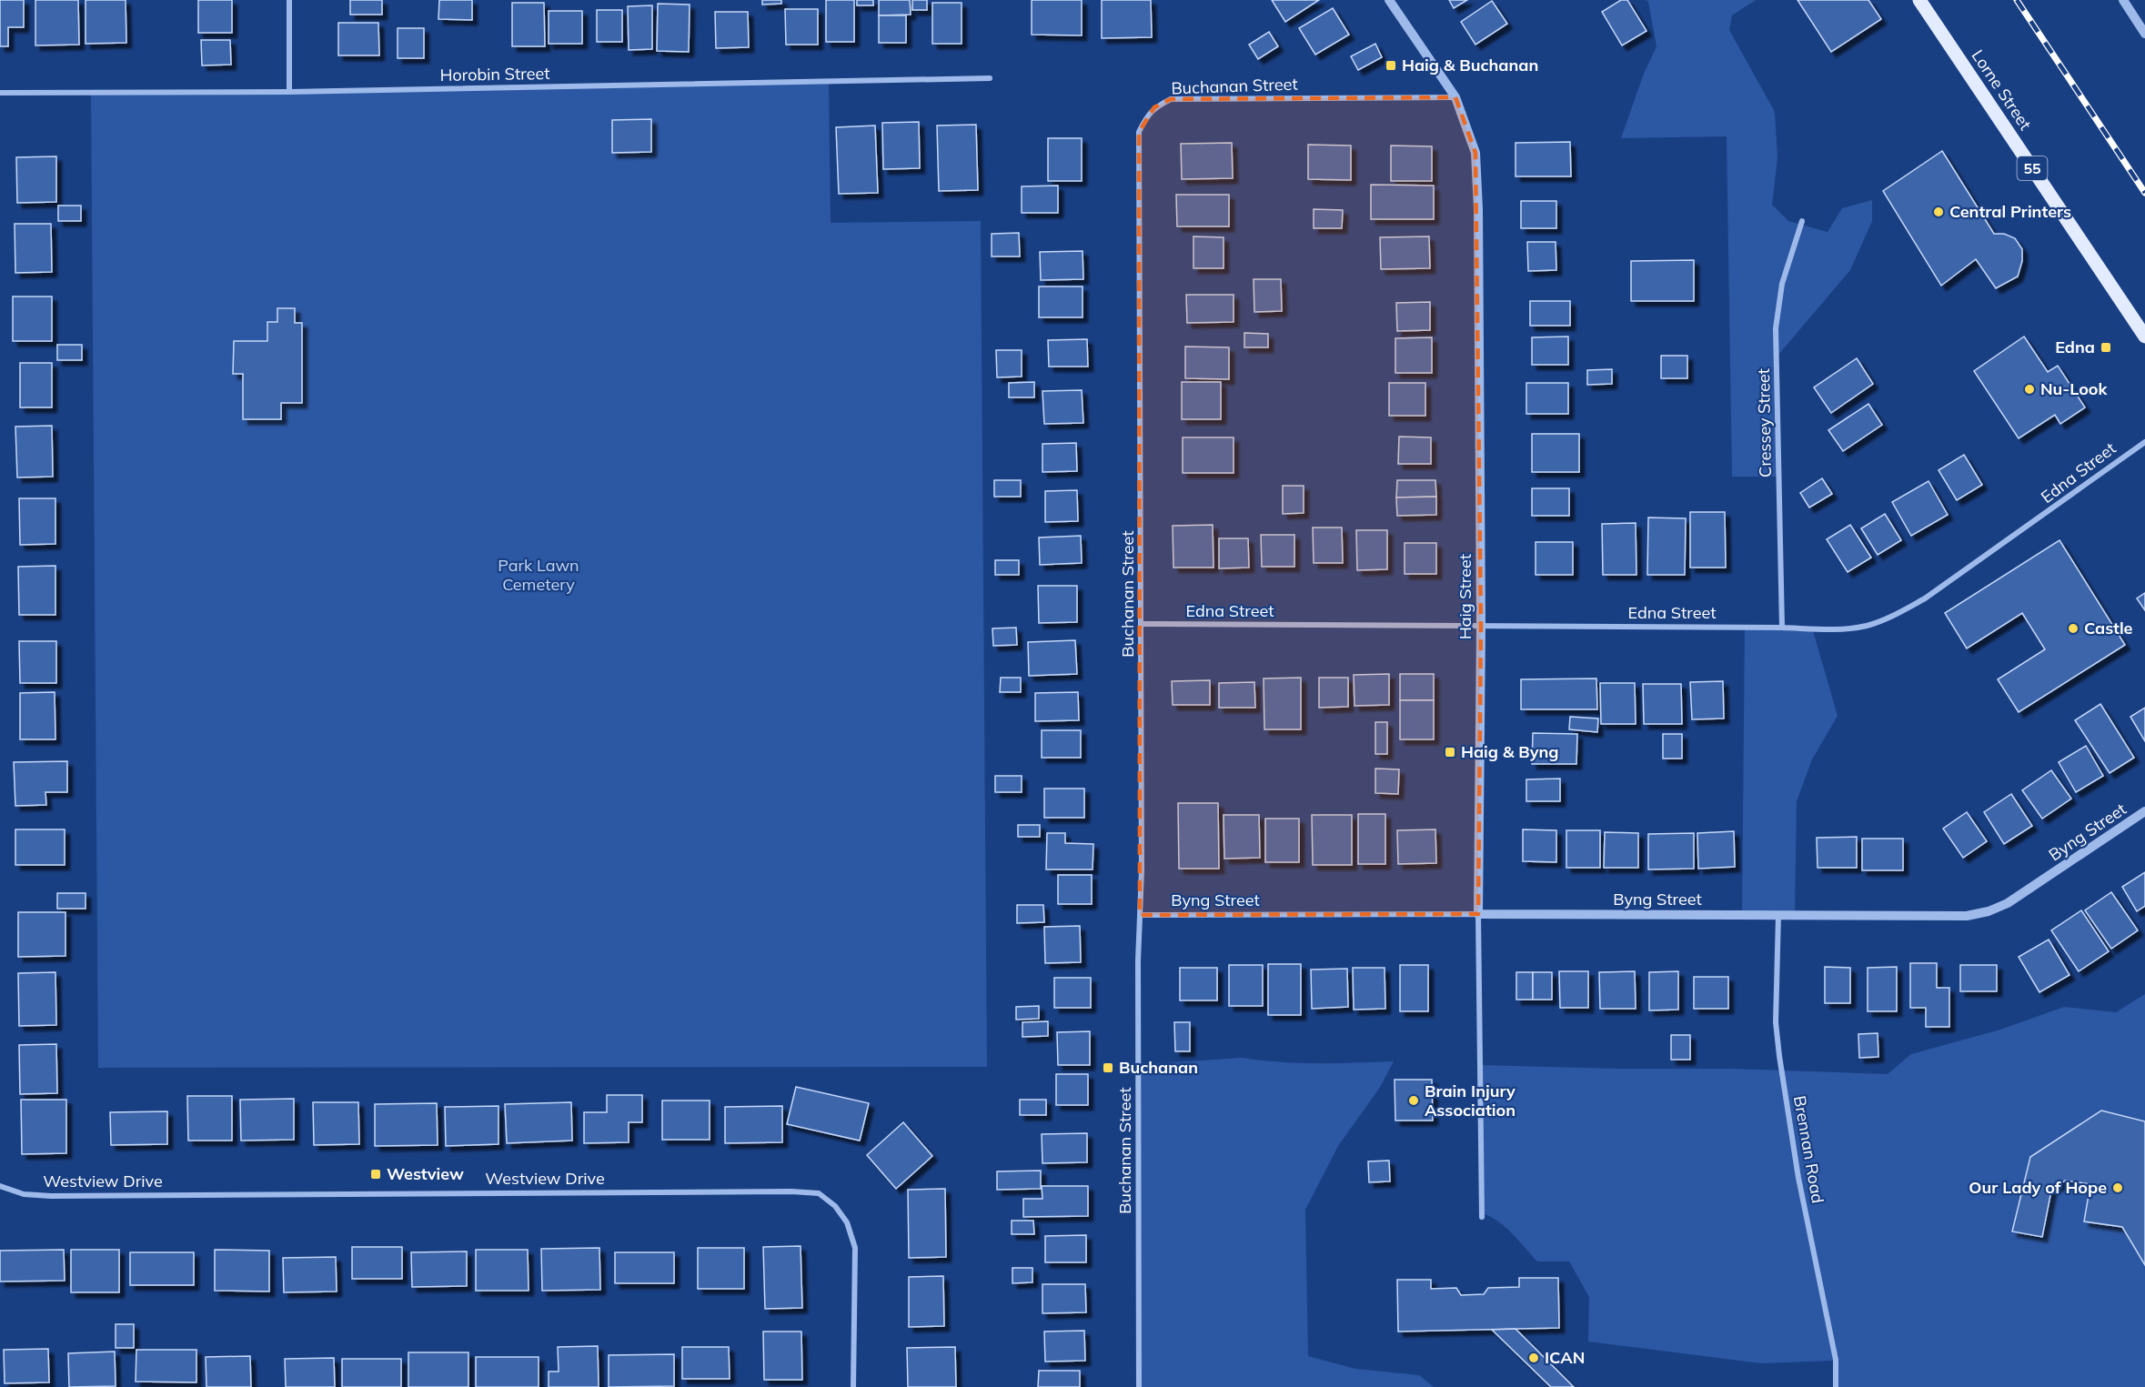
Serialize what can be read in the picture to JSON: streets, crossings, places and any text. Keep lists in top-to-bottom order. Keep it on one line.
{"streets":{"main road":["Lorne Street","55"],"street":["Horobin Street","Buchanan Street","Cressey Street","Edna Street","Haig Street","Byng Street","Brennan Road","Westview Drive"]},"crossings":[["Buchanan Street","Edna Street"],["Buchanan Street","Haig Street"],["Buchanan Street","Byng Street"],["Cressey Street","Edna Street"],["Edna Street","Haig Street"],["Haig Street","Byng Street"],["Byng Street","Brennan Road"]],"parks":["Park Lawn Cemetery"],"places":{"transit":["Haig & Buchanan","Edna","Haig & Byng","Buchanan","Westview"],"other":["Central Printers","Nu-Look","Castle","Brain Injury Association","Our Lady of Hope","ICAN"]}}
